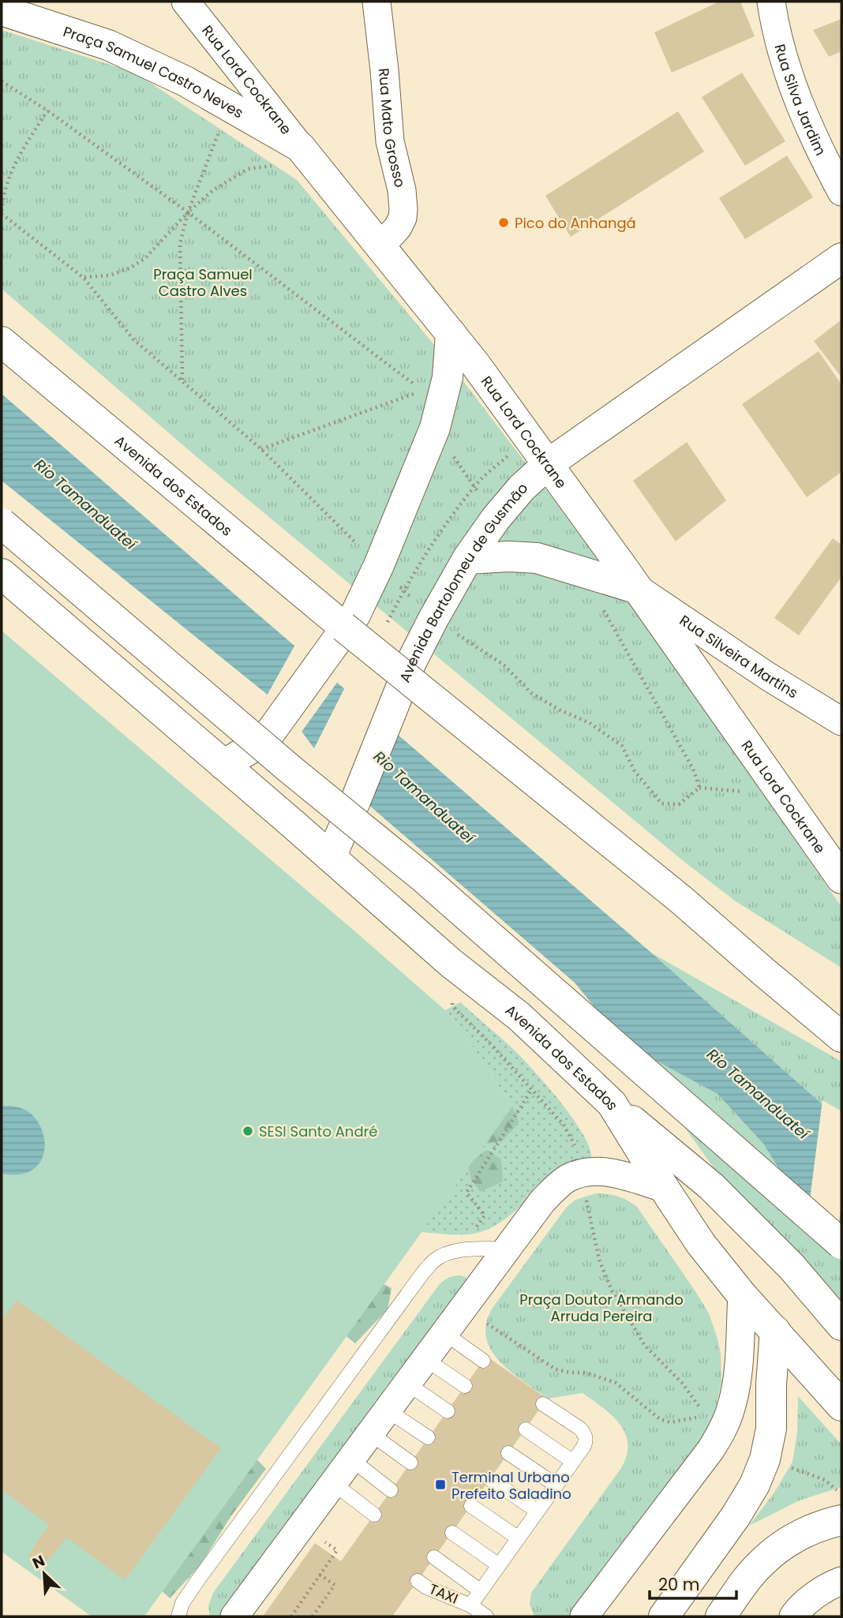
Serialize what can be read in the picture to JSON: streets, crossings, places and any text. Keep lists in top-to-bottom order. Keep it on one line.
{"streets":{"main road":["Praça Samuel Castro Neves","Rua Lord Cockrane","Avenida dos Estados","Avenida Bartolomeu de Gusmão"],"street":["Rua Silva Jardim","Rua Mato Grosso","Rua Silveira Martins"],"lane":["TAXI"]},"crossings":[["Praça Samuel Castro Neves","Rua Lord Cockrane"],["Rua Lord Cockrane","Rua Mato Grosso"],["Rua Lord Cockrane","Avenida Bartolomeu de Gusmão"],["Rua Lord Cockrane","Rua Silveira Martins"],["Avenida dos Estados","Avenida Bartolomeu de Gusmão"]],"water":["Rio Tamanduateí"],"parks":["Praça Samuel Castro Alves","Praça Doutor Armando Arruda Pereira"],"places":{"other":["Pico do Anhangá","SESI Santo André"],"transit":["Terminal Urbano Prefeito Saladino"]},"scale_bar":"20 m","north":"top left"}
